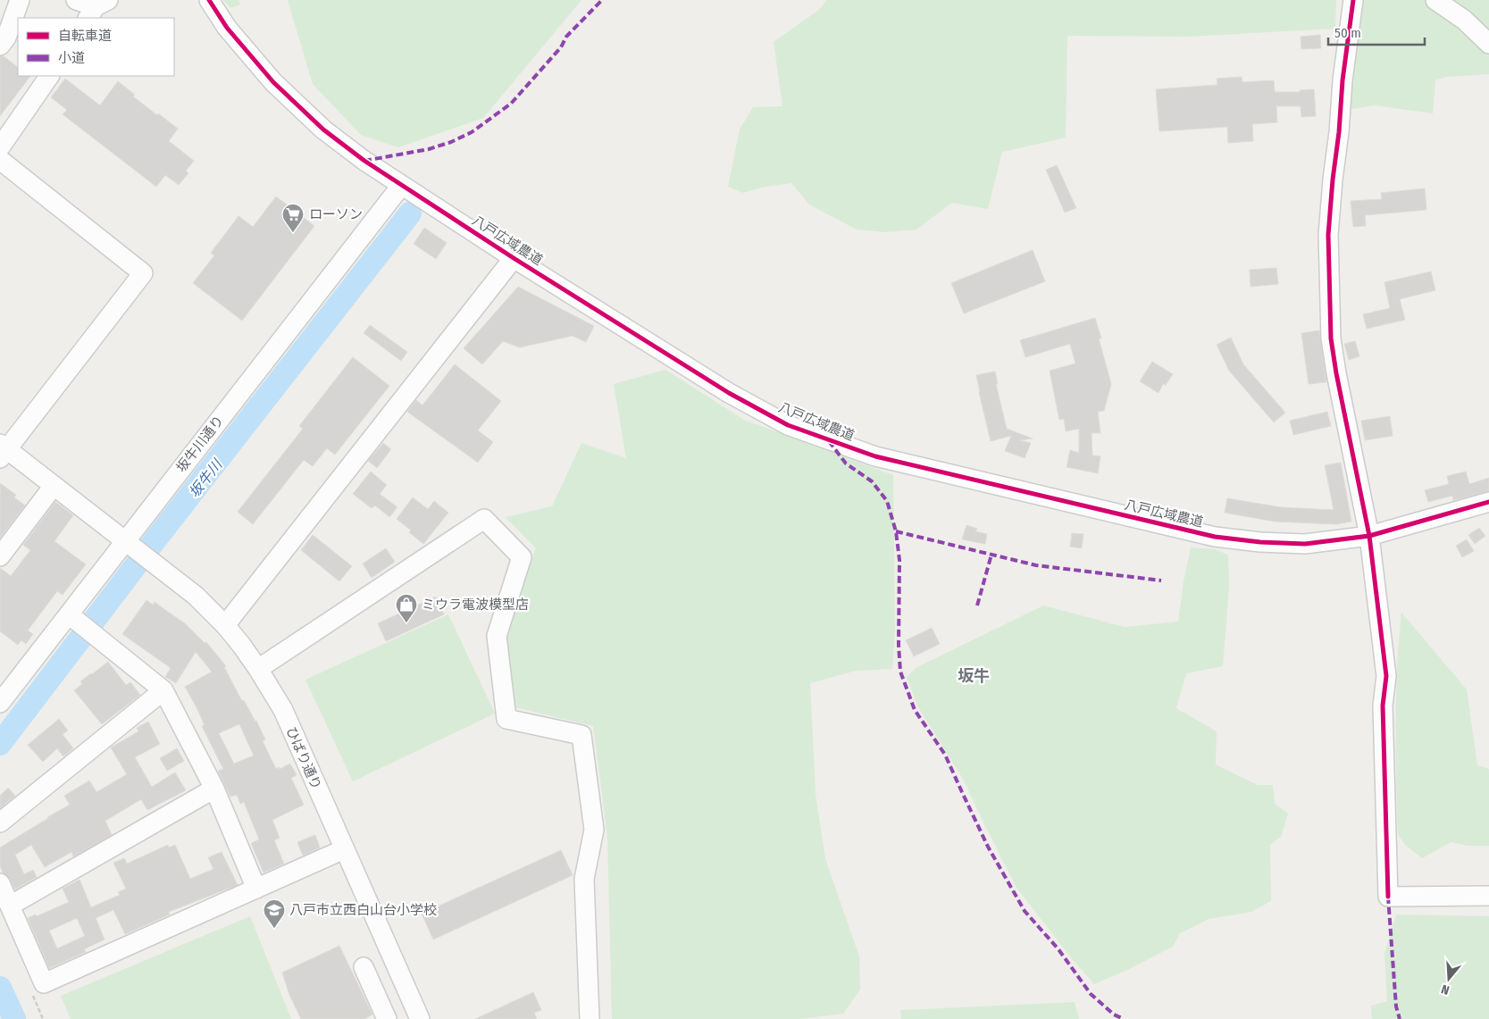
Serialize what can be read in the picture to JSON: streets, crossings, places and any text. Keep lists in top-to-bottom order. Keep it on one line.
{"streets":{"street":["八戸広域農道","坂牛川通り","ひばり通り"]},"crossings":[["八戸広域農道","坂牛川通り"],["坂牛川通り","ひばり通り"]],"districts":["坂牛"],"water":["坂牛川"],"places":{"supermarket":["ローソン"],"shop":["ミウラ電波模型店"],"school or university":["八戸市立西白山台小学校"]},"legend":["自転車道","小道"],"scale_bar":"50 m","north":"bottom"}
